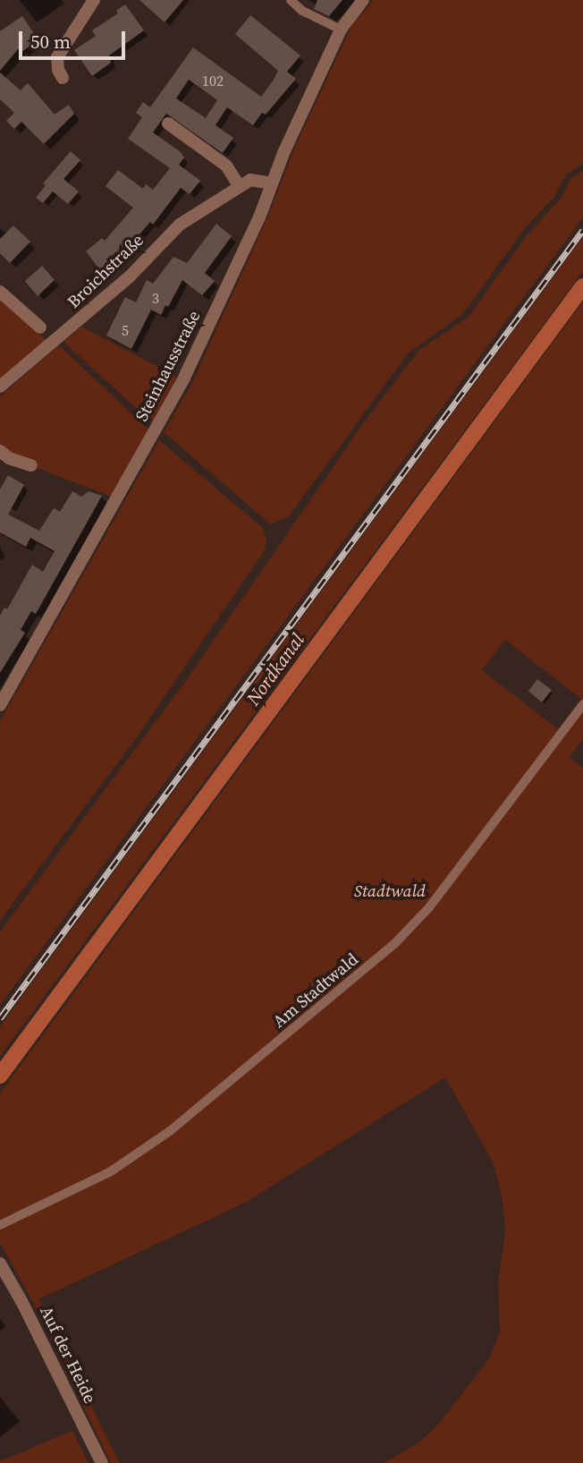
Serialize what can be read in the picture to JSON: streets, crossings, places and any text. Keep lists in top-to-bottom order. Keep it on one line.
{"streets":{"street":["Broichstraße","Steinhausstraße","Auf der Heide"],"lane":["Am Stadtwald"]},"crossings":[["Broichstraße","Steinhausstraße"]],"water":["Nordkanal"],"parks":["Stadtwald"],"house_numbers":["102","3","5"],"scale_bar":"50 m"}
